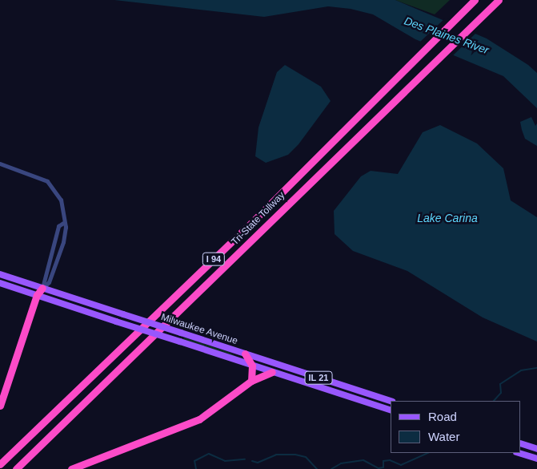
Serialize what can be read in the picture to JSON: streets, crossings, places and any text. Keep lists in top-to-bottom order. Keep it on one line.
{"streets":{"highway":["Tri-State Tollway","I 94"],"main road":["Milwaukee Avenue","IL 21"]},"water":["Des Plaines River","Lake Carina"],"legend":["Road","Water"]}
